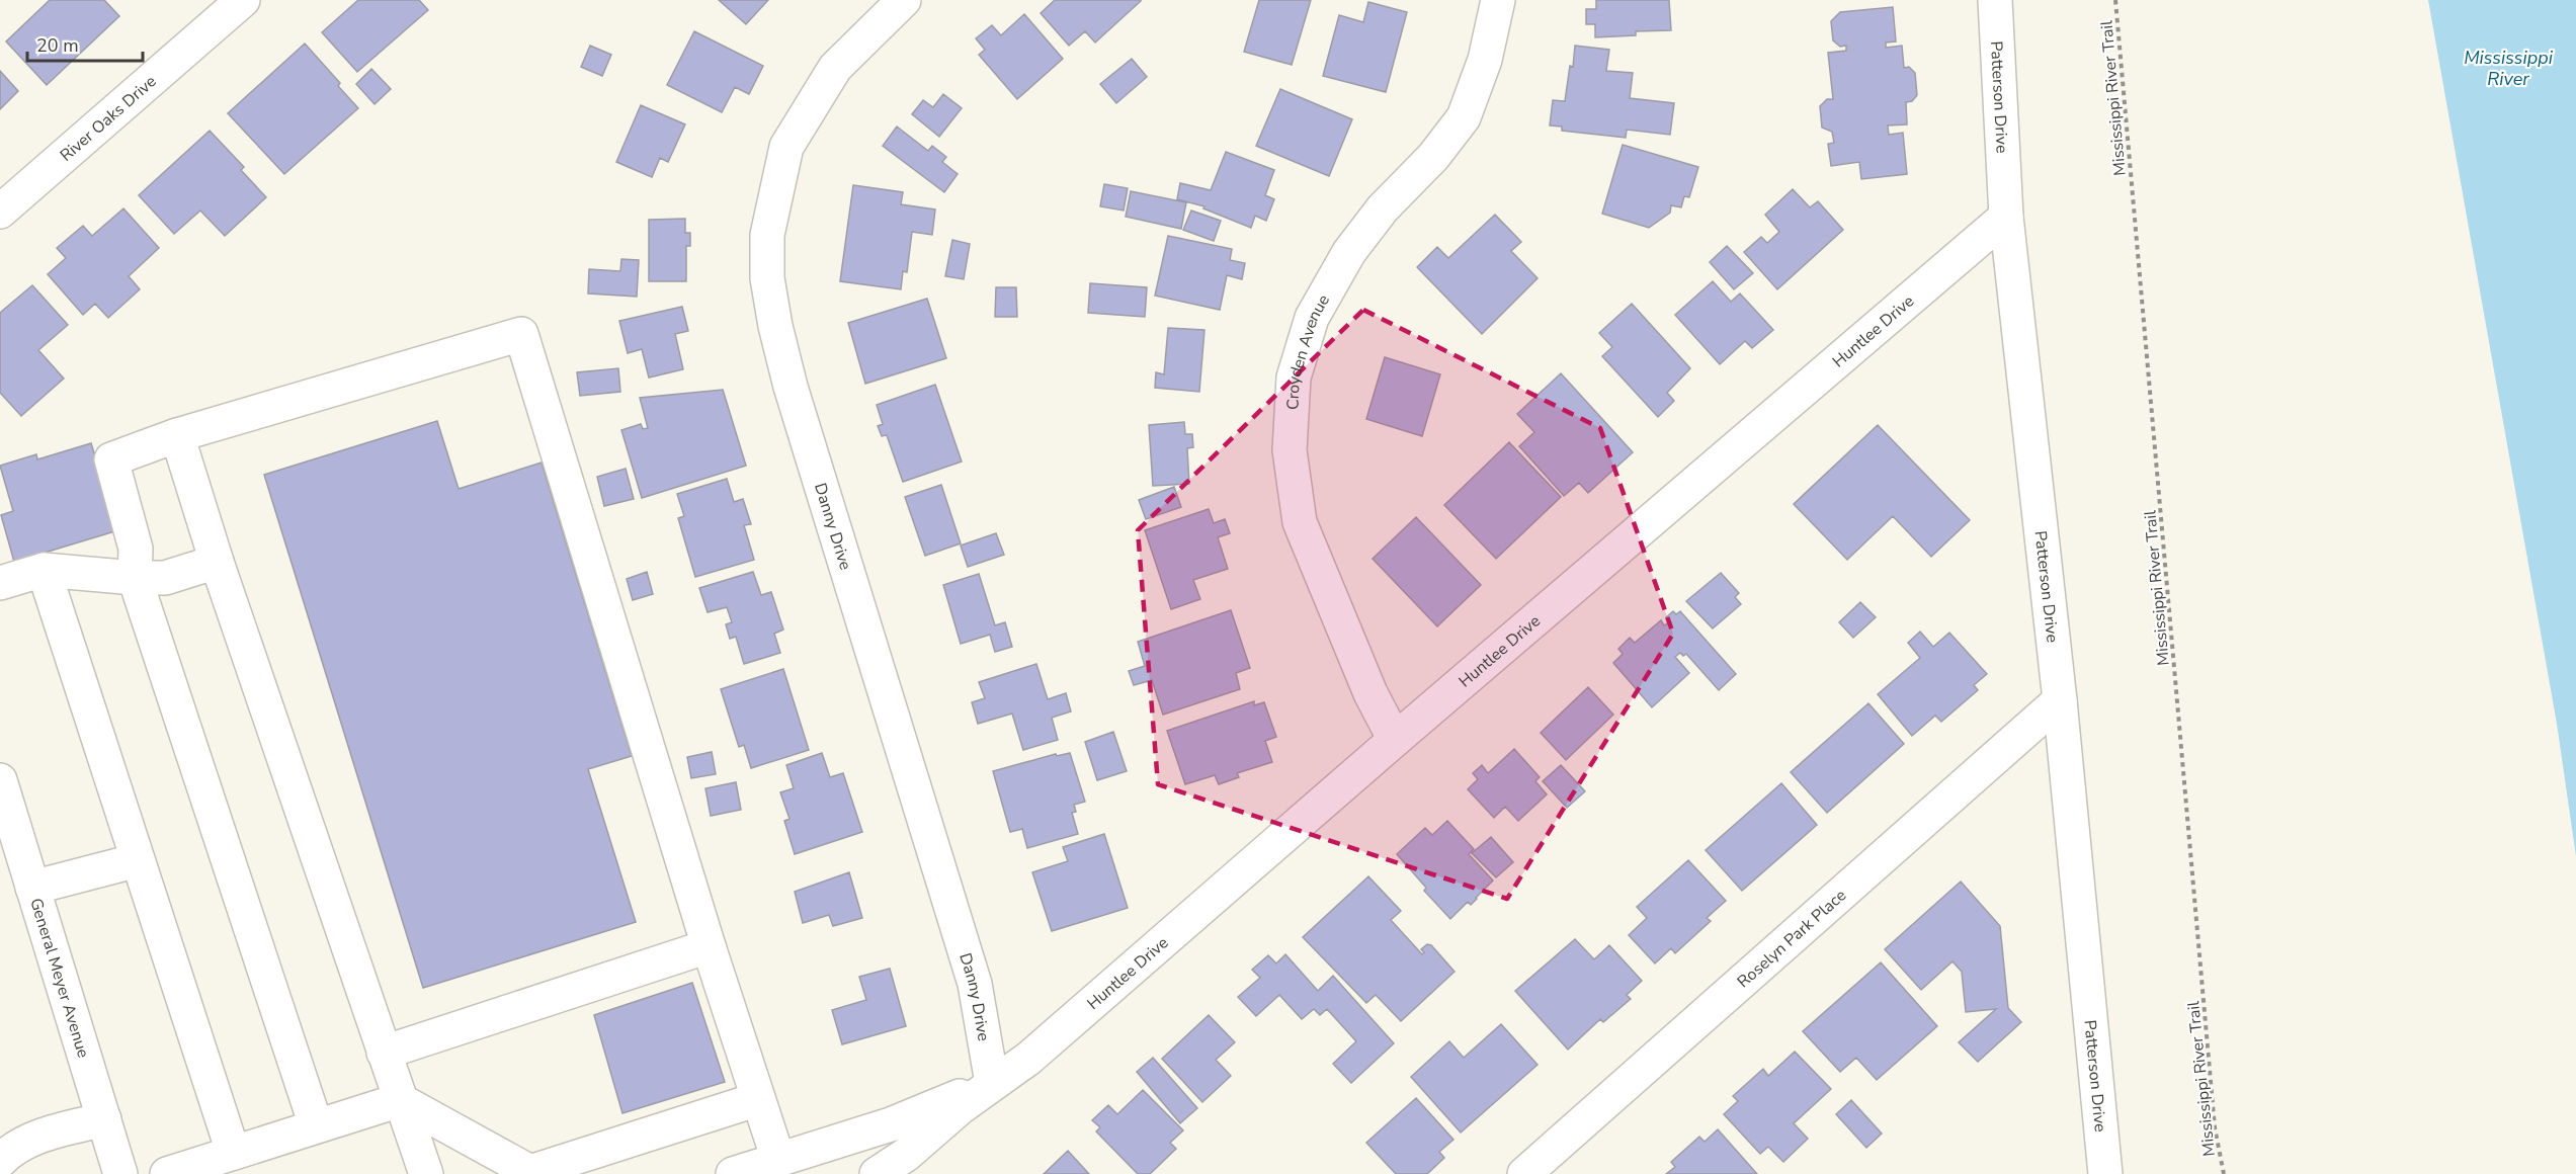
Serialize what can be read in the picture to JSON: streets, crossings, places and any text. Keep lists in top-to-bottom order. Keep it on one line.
{"streets":{"street":["Patterson Drive","River Oaks Drive","Huntlee Drive","Croyden Avenue","Danny Drive","Roselyn Park Place","General Meyer Avenue"],"path":["Mississippi River Trail"]},"crossings":[["Patterson Drive","Huntlee Drive"],["Patterson Drive","Roselyn Park Place"],["Huntlee Drive","Croyden Avenue"],["Huntlee Drive","Danny Drive"]],"water":["Mississippi River"],"scale_bar":"20 m"}
